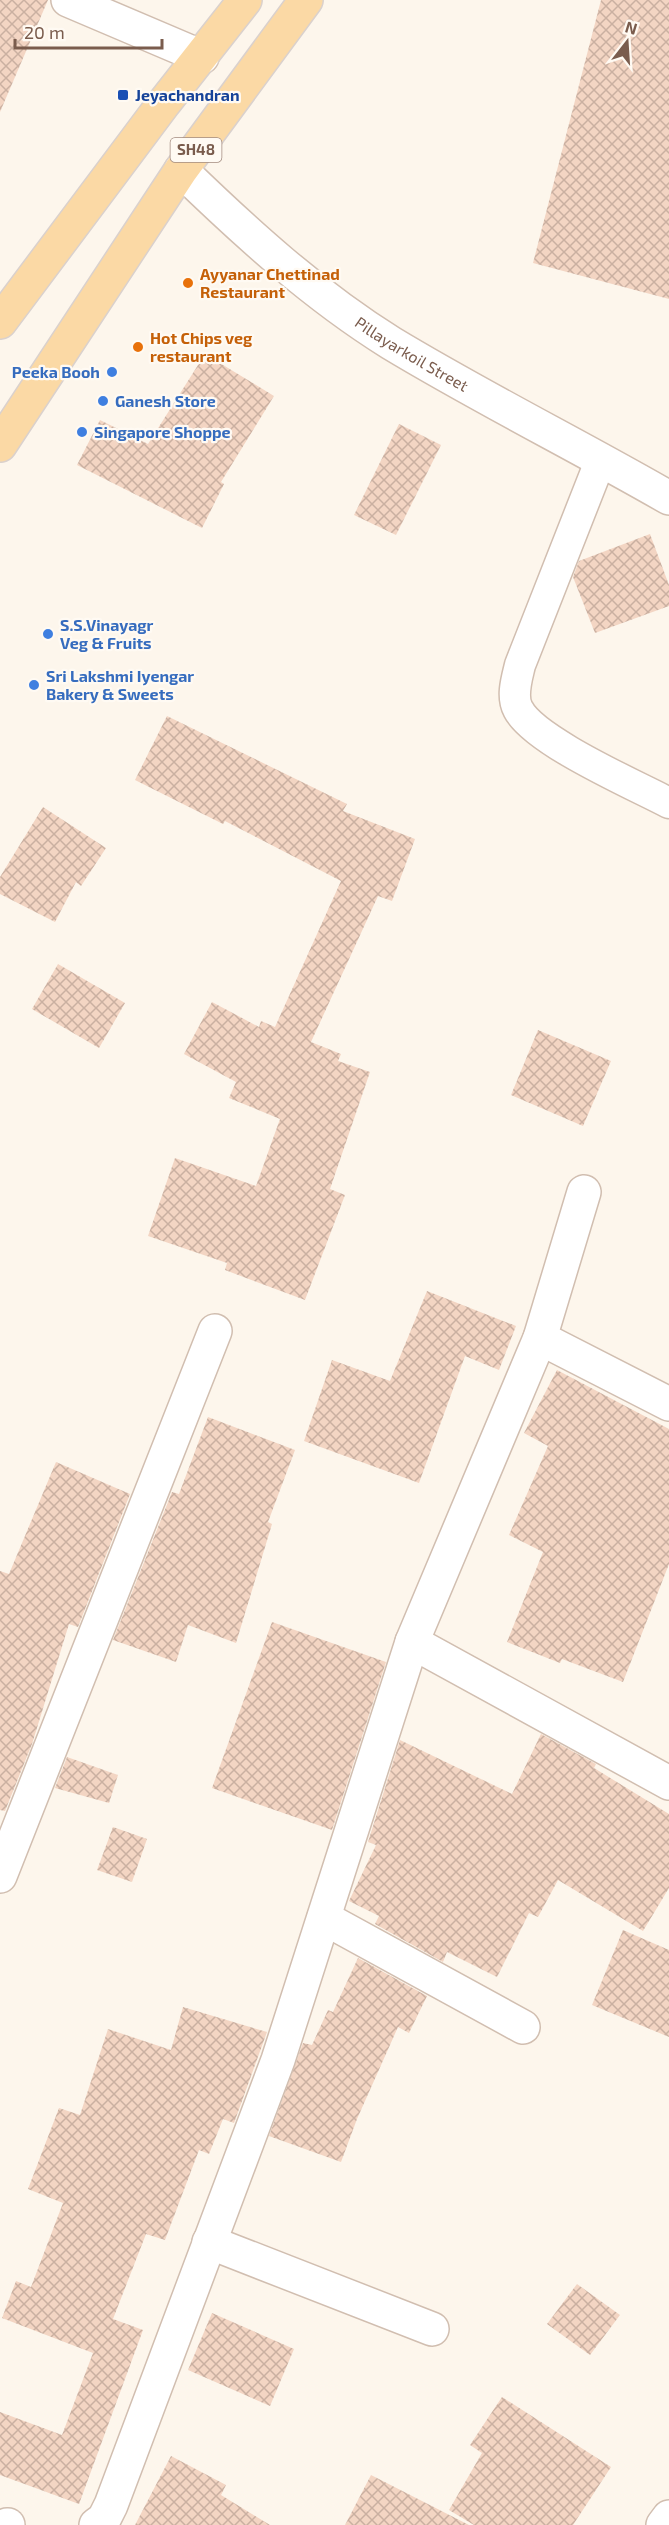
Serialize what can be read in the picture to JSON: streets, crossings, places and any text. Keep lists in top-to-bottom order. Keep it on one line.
{"streets":{"main road":["SH48"],"street":["Pillayarkoil Street"]},"crossings":[["SH48","Pillayarkoil Street"]],"places":{"transit":["Jeyachandran"],"other":["Ayyanar Chettinad Restaurant","Hot Chips veg restaurant","Peeka Booh","Ganesh Store","Singapore Shoppe","S.S.Vinayagr Veg & Fruits","Sri Lakshmi Iyengar Bakery & Sweets"]},"scale_bar":"20 m","north":"top"}
